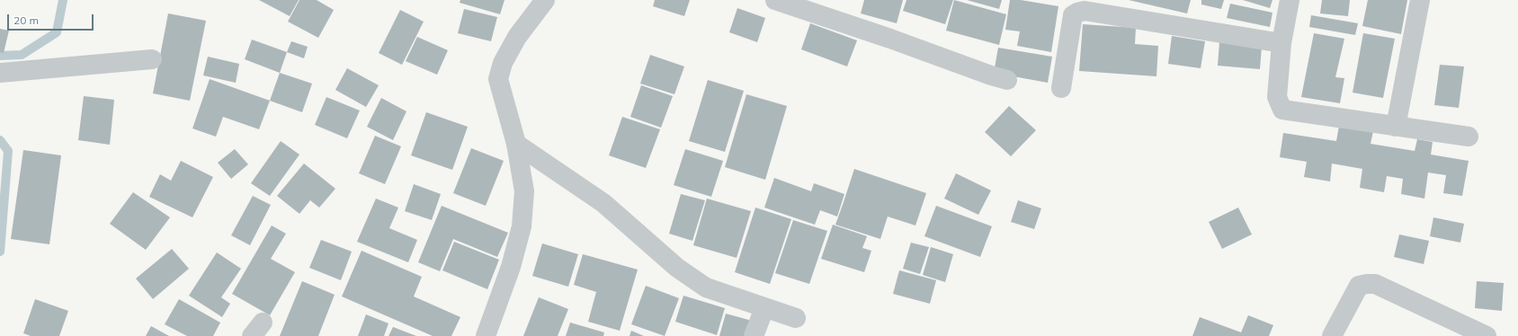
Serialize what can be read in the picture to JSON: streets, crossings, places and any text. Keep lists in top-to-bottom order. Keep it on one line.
{"scale_bar":"20 m"}
